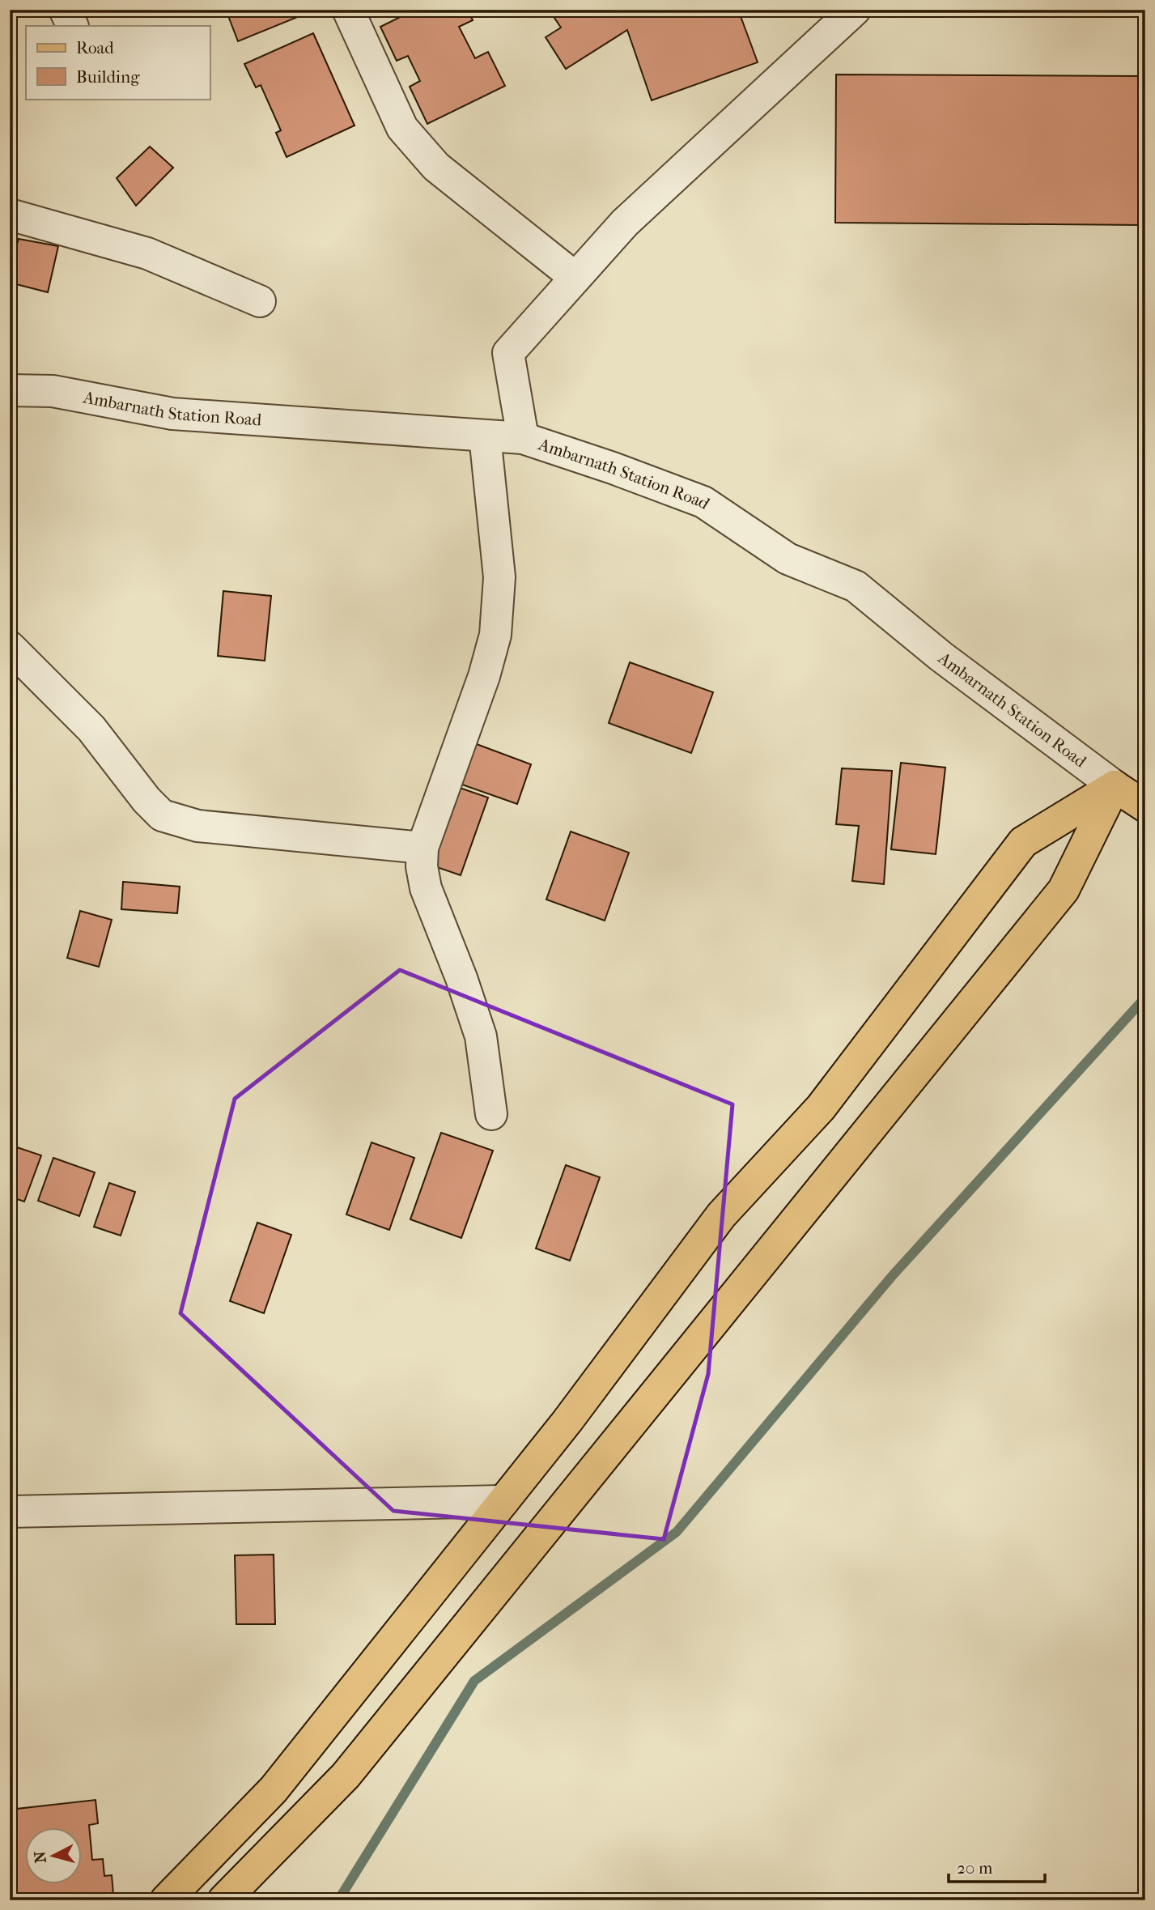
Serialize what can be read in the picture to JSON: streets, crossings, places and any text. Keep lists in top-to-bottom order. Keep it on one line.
{"streets":{"main road":["Ambarnath Station Road"]},"legend":["Road","Building"],"scale_bar":"20 m","north":"left"}
